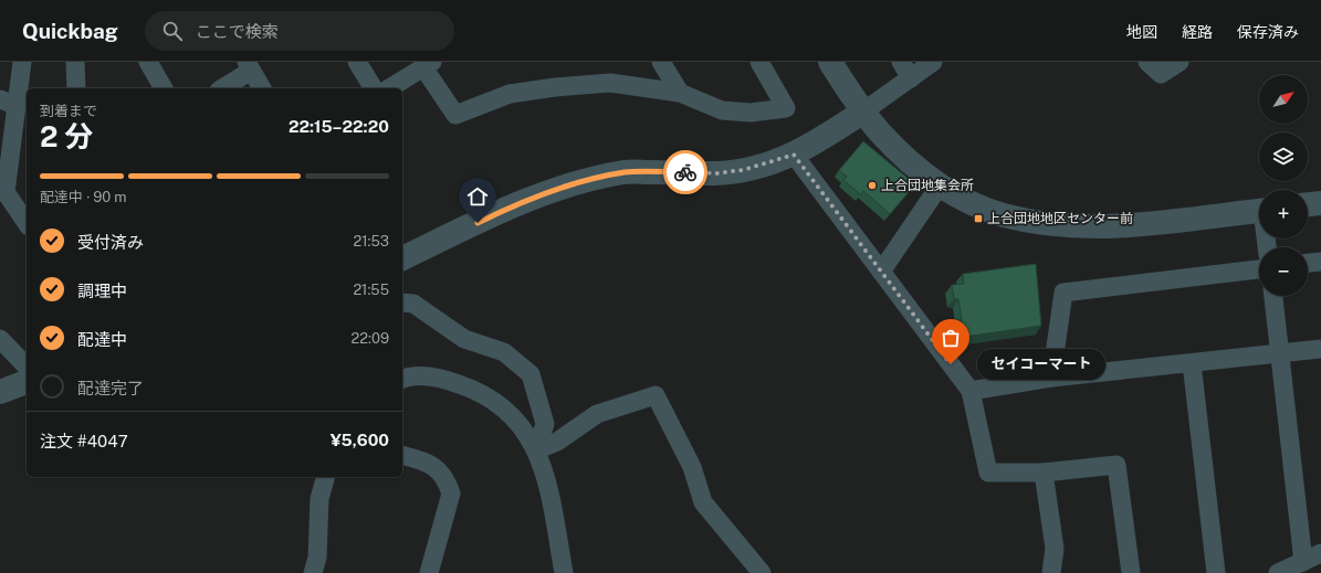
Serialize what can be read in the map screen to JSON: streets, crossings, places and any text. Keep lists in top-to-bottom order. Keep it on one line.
{"places":{"other":["上合団地集会所","セイコーマート"],"transit":["上合団地地区センター前"]},"north":"top right","page":{"header":"Quickbag","search":"ここで検索","nav":["地図","経路","保存済み"],"map_buttons":["+","−"],"heading":["2 分","到着まで","22:15–22:20"],"panel":["注文 #4047","¥5,600"],"bar":"配達中 · 90 m","list":[["受付済み","21:53"],["調理中","21:55"],["配達中","22:09"],"配達完了"],"bubble":"セイコーマート"}}
